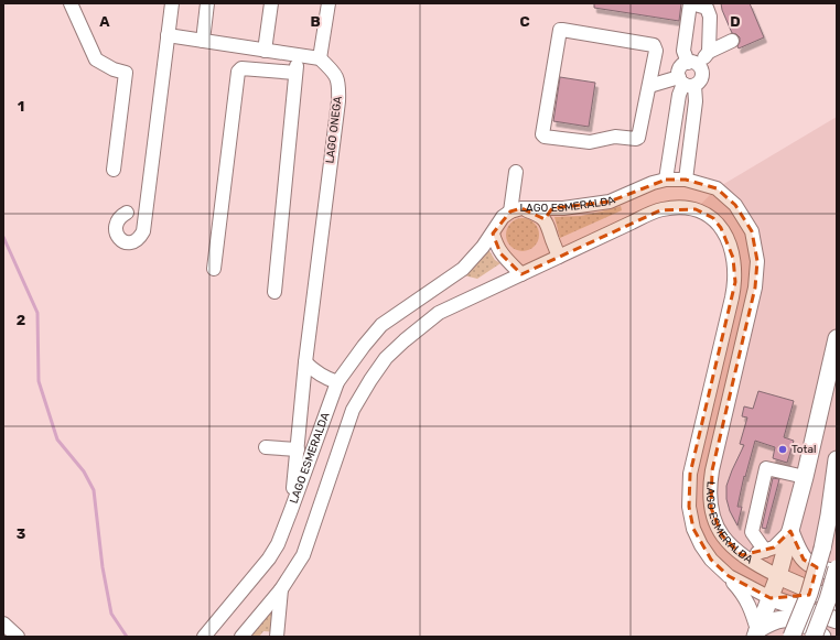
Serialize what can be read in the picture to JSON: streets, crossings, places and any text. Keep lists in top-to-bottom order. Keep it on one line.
{"streets":{"street":["LAGO ONEGA","LAGO ESMERALDA"]},"crossings":[["LAGO ONEGA","LAGO ESMERALDA"]],"places":["Total"],"grid":{"columns":["A","B","C","D"],"rows":["1","2","3"]}}
